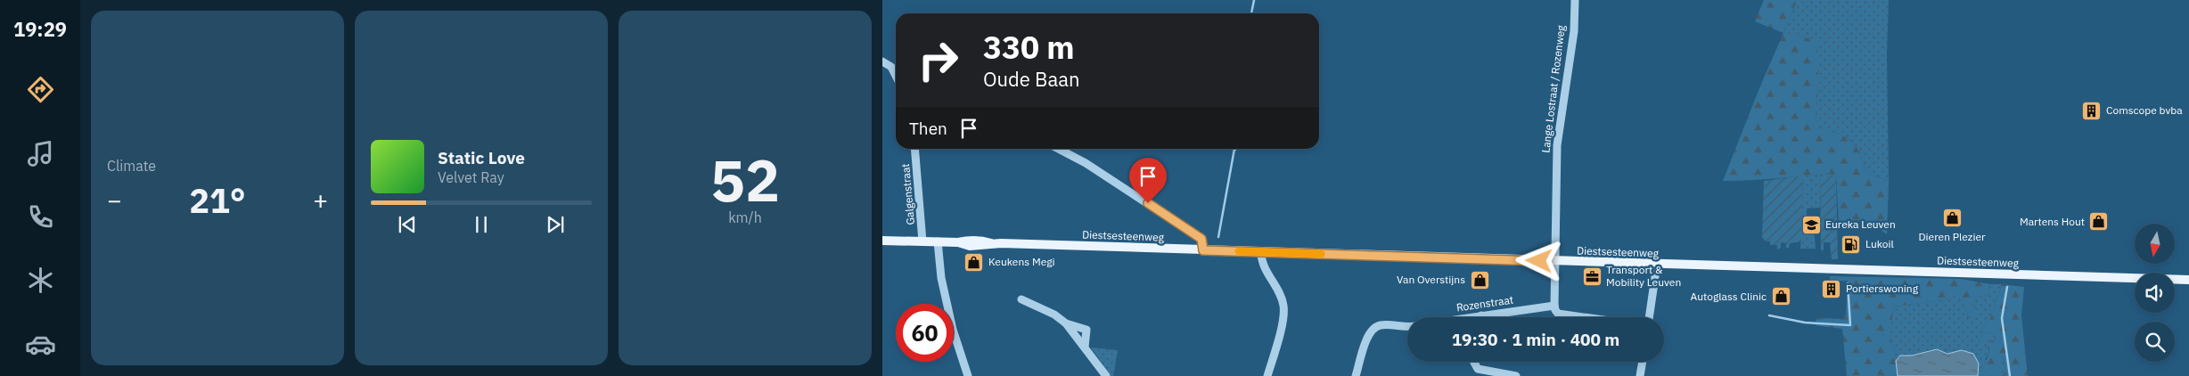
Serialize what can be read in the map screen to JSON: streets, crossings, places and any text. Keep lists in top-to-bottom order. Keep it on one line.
{"streets":{"main road":["Diestsesteenweg"],"street":["Lange Lostraat / Rozenweg","Galgenstraat","Rozenstraat"]},"crossings":[["Lange Lostraat / Rozenweg","Diestsesteenweg"],["Galgenstraat","Diestsesteenweg"]],"places":{"building":["Comscope bvba","Portierswoning"],"shop":["Dieren Plezier","Martens Hout","Keukens Megi","Van Overstijns","Autoglass Clinic"],"school or university":["Eureka Leuven"],"fuel station":["Lukoil"],"office":["Transport & Mobility Leuven"]},"north":"bottom","page":{"tabs":"19:29","tile":["Climate",["52","km/h"]],"turn":["330 m","Oude Baan"],"then":"Then","song":["Static Love","Velvet Ray"],"heat":["−","21°","+"],"limit":"60","trip":"19:30 · 1 min · 400 m"}}
